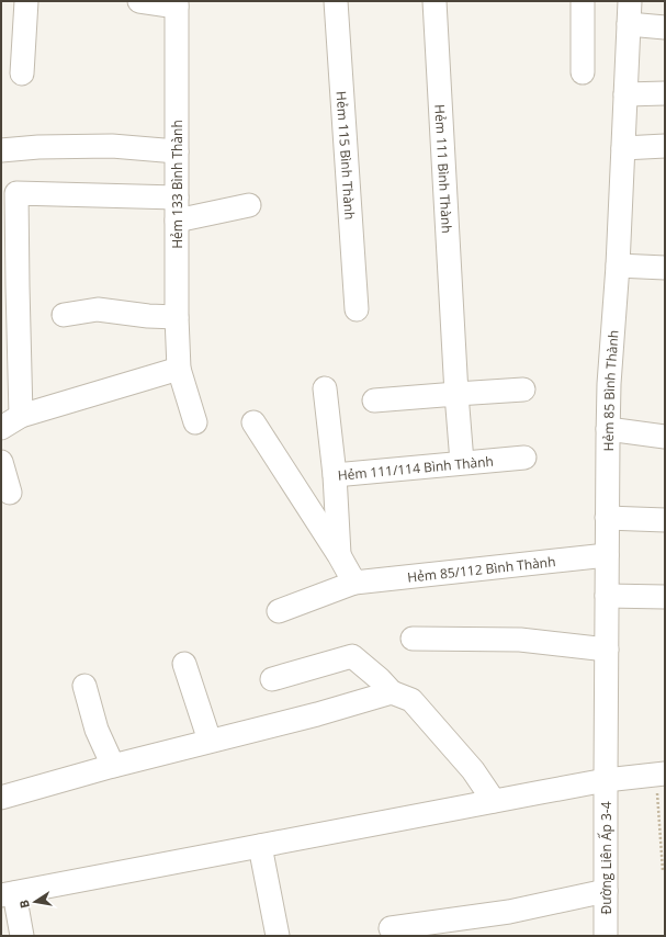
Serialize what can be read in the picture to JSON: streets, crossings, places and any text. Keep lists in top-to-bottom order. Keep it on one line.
{"streets":{"street":["Hẻm 115 Bình Thành","Hẻm 111 Bình Thành","Hẻm 133 Bình Thành","Hẻm 85 Bình Thành","Hẻm 111/114 Bình Thành","Hẻm 85/112 Bình Thành","Đường Liên Ấp 3-4"]},"crossings":[["Hẻm 85 Bình Thành","Hẻm 85/112 Bình Thành"],["Hẻm 85 Bình Thành","Đường Liên Ấp 3-4"]],"north":"left"}
